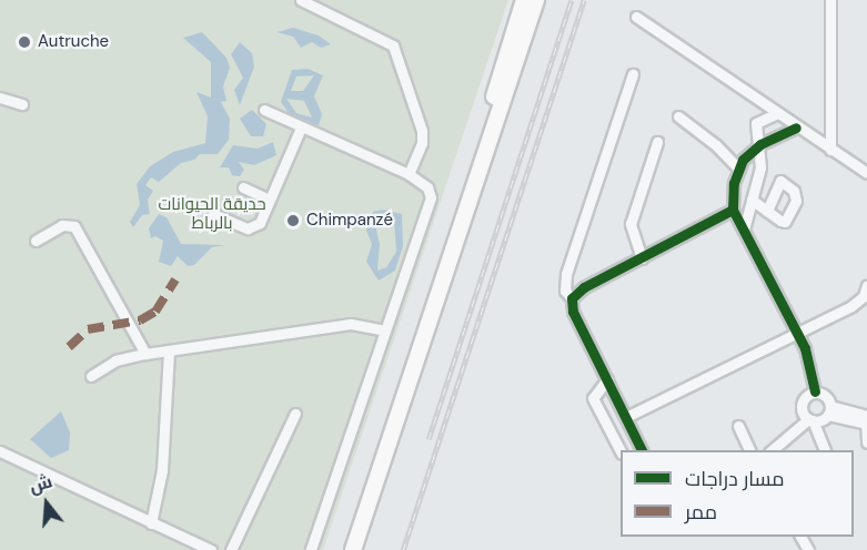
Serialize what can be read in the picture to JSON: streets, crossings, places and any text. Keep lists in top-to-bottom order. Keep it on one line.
{"parks":["حديقة الحيوانات بالرباط"],"places":["Autruche","Chimpanzé"],"legend":["مسار دراجات","ممر"],"north":"top"}
